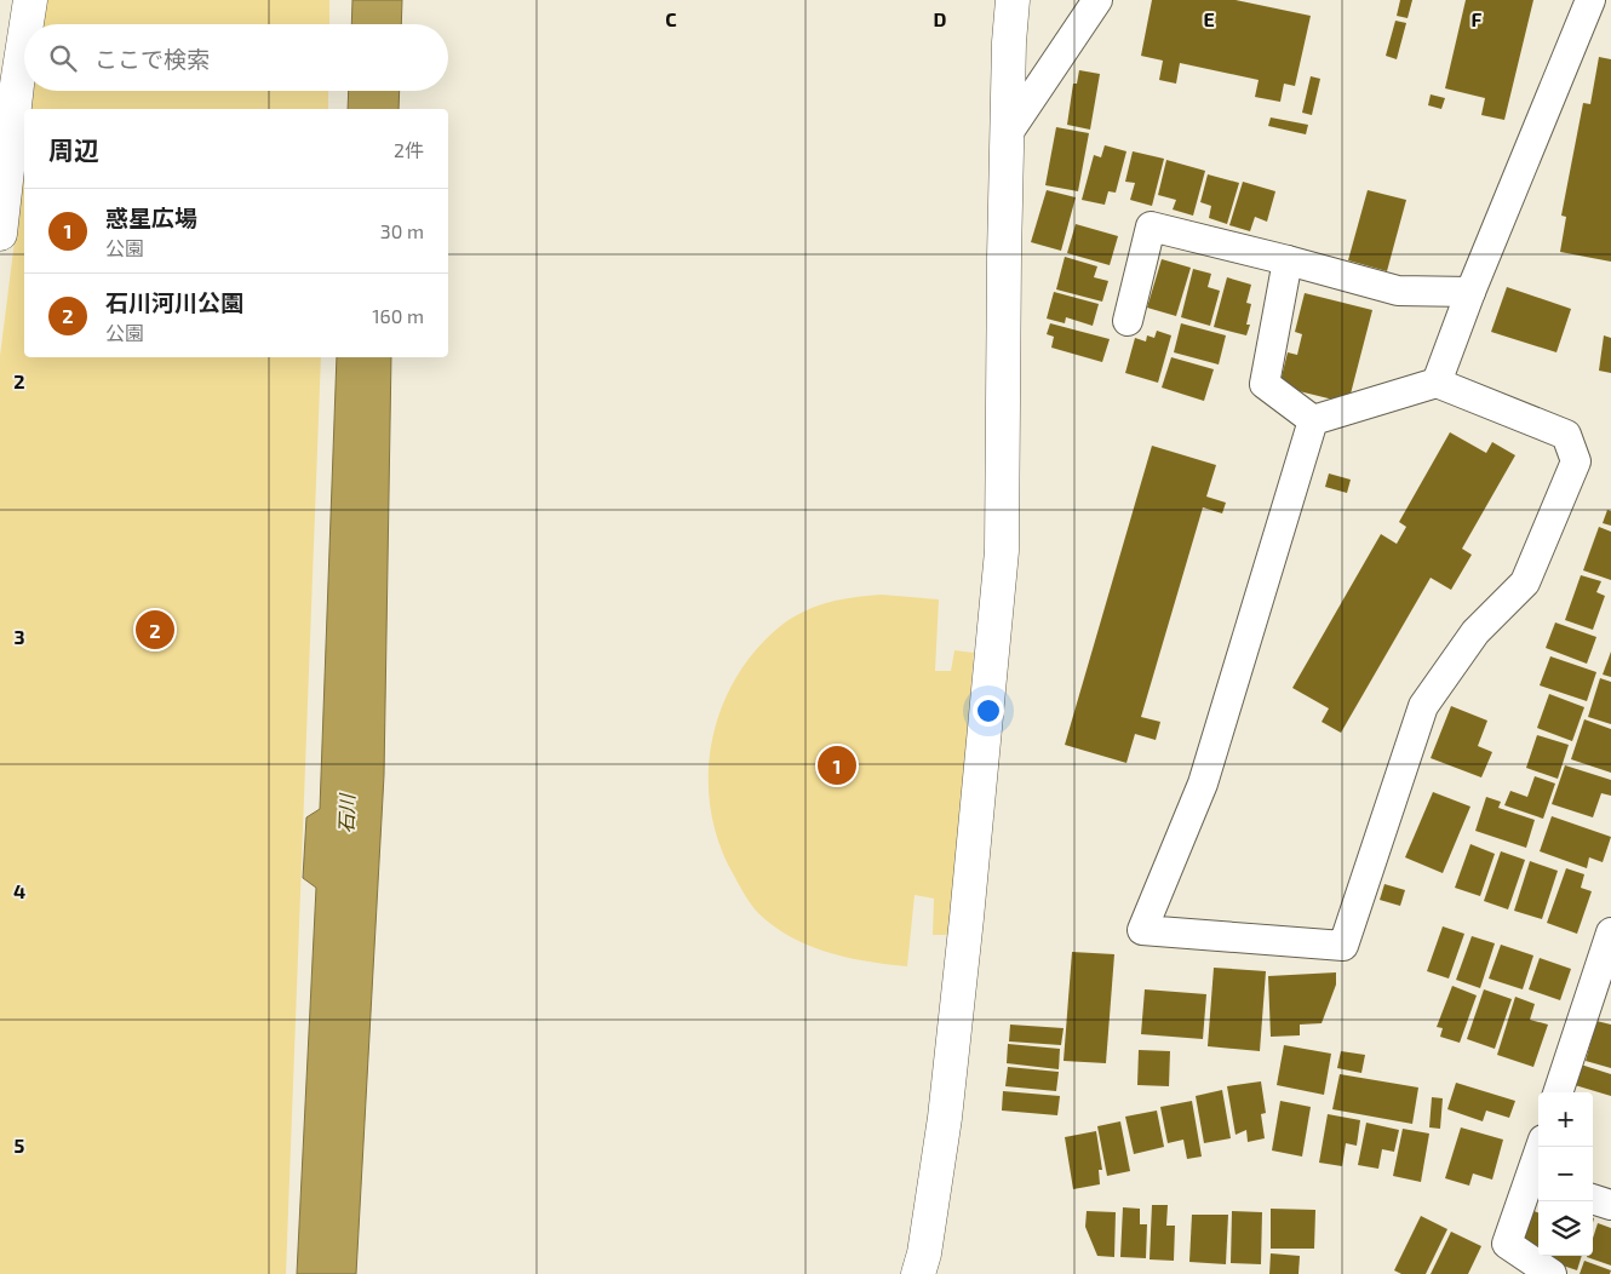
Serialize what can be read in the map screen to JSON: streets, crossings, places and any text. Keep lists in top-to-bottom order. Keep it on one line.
{"water":["石川"],"page":{"search":"ここで検索","heading":["周辺","2件"],"list":[{"mark":"1","name":"惑星広場","note":"公園","value":"30 m"},{"mark":"2","name":"石川河川公園","note":"公園","value":"160 m"}],"pins":["2","1"],"map_buttons":["+","−"]},"grid":{"columns":["C","D","E","F"],"rows":["2","3","4","5"]}}
